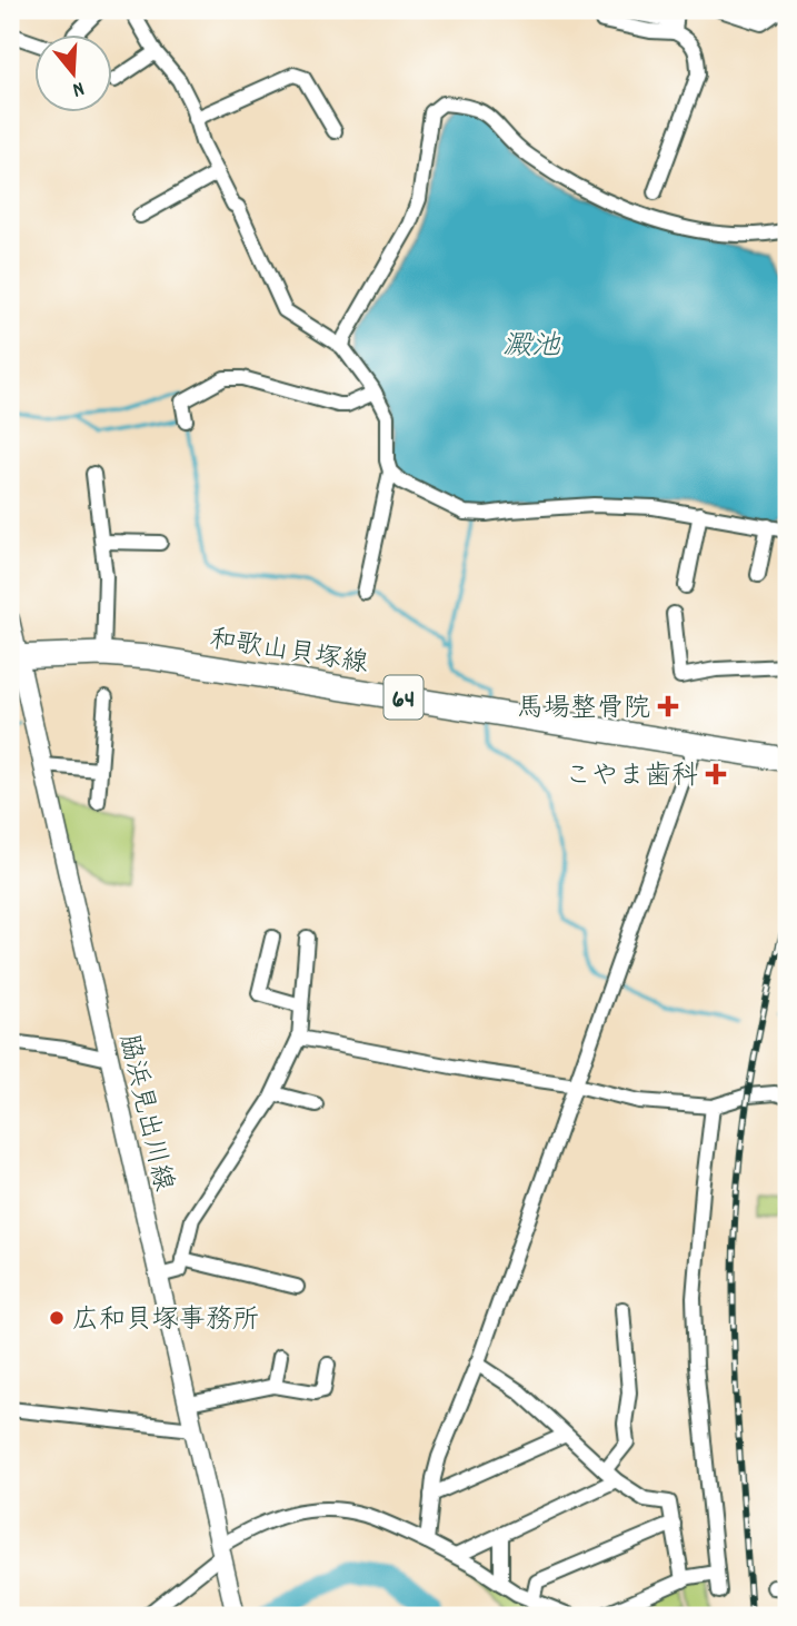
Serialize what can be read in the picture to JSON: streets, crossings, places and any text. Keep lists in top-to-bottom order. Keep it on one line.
{"streets":{"main road":["和歌山貝塚線","64"],"street":["脇浜見出川線"]},"crossings":[["和歌山貝塚線","脇浜見出川線"]],"water":["澱池"],"places":{"health":["馬場整骨院","こやま歯科"],"other":["広和貝塚事務所"]},"north":"bottom"}
